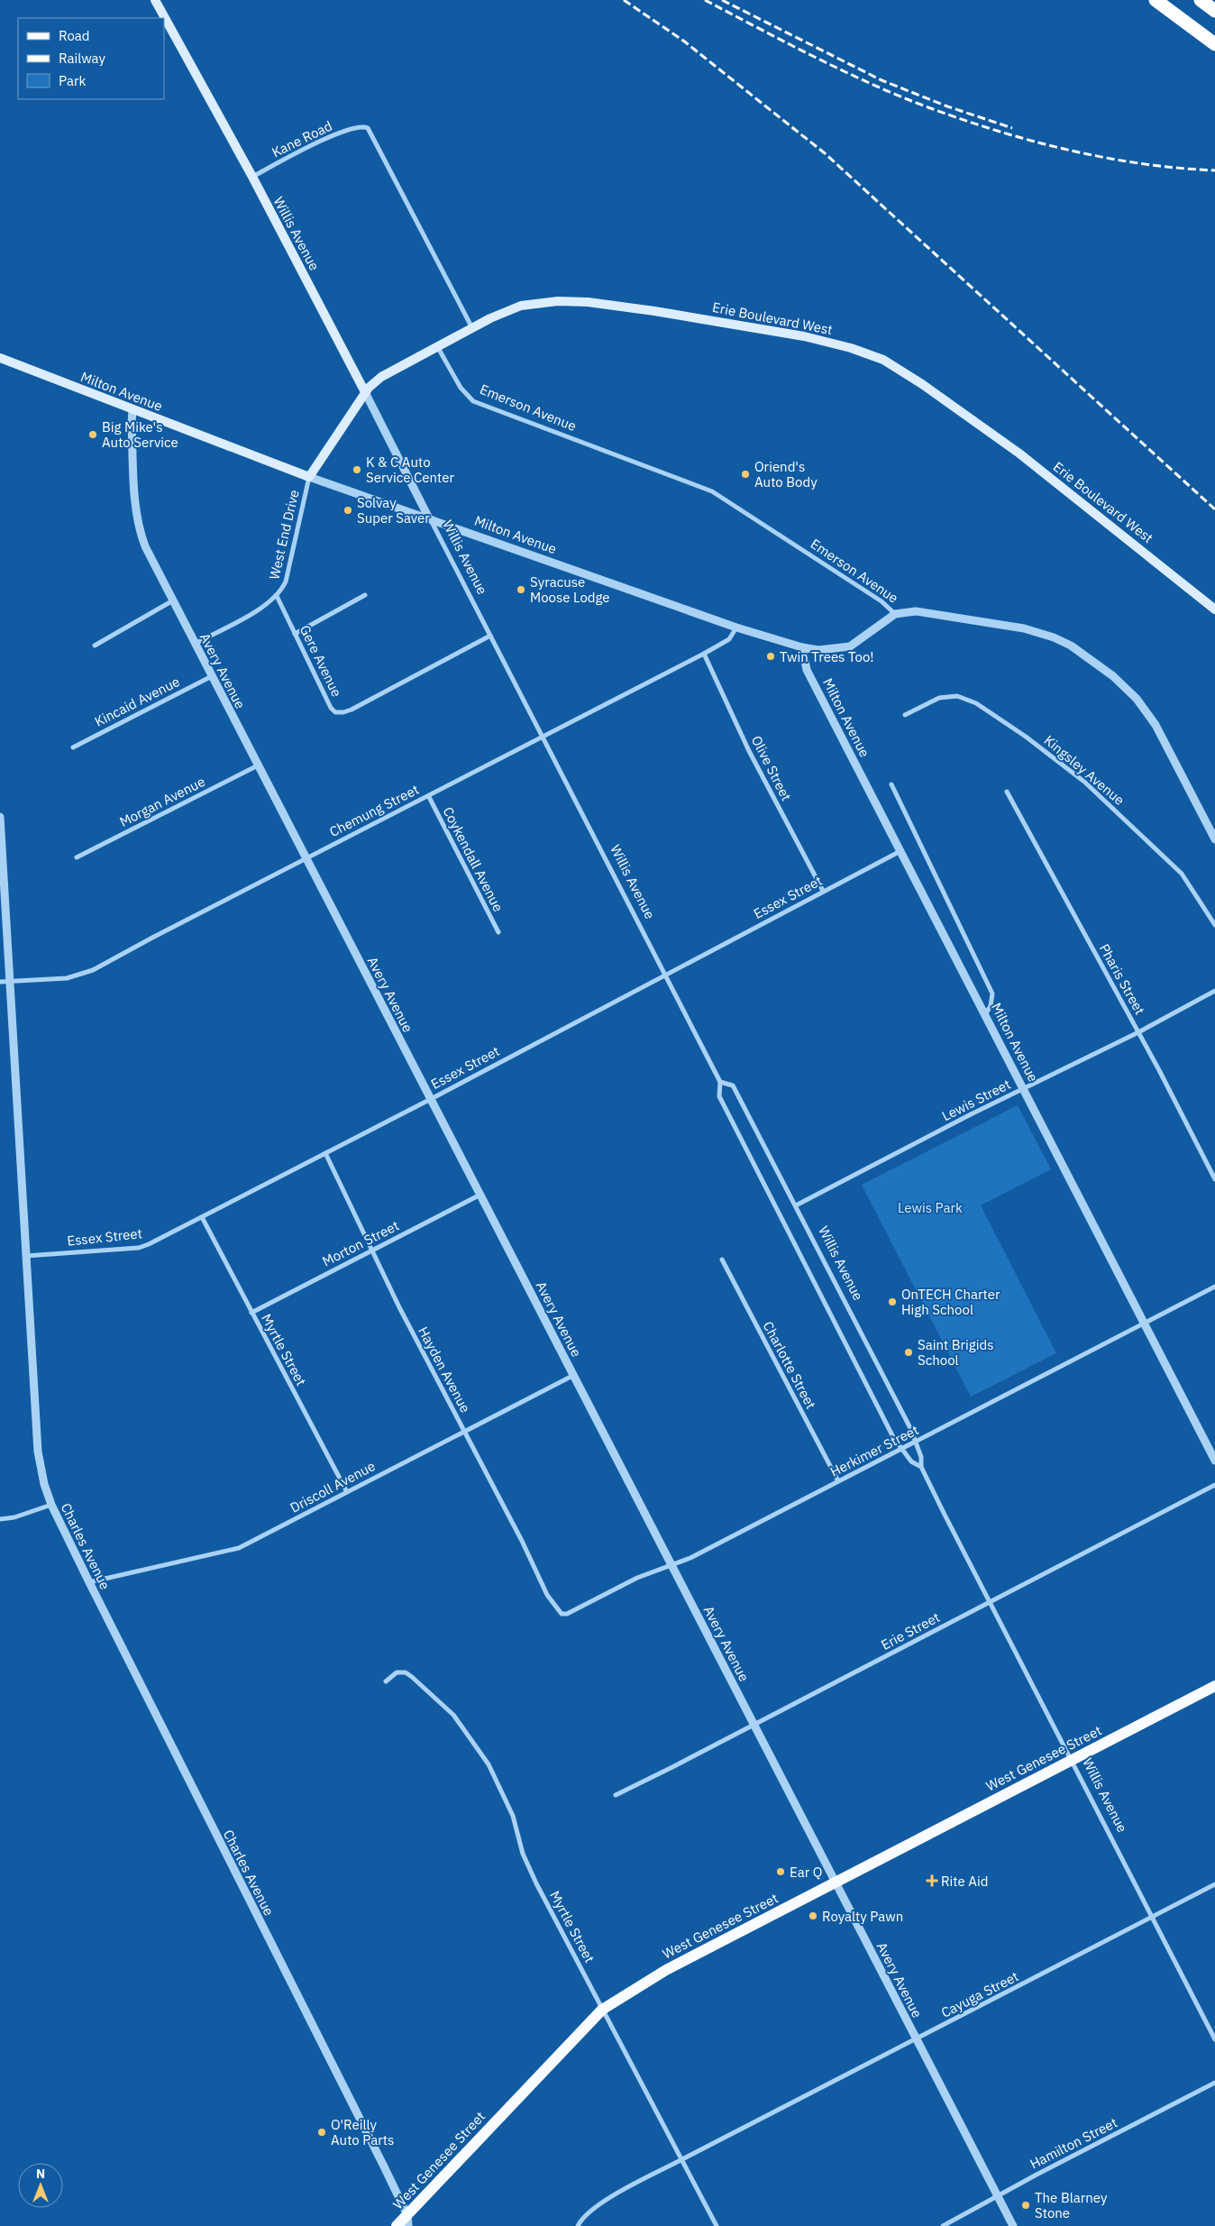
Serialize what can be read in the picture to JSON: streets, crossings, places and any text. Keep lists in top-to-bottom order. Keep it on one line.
{"streets":{"main road":["Willis Avenue","Erie Boulevard West","Milton Avenue","West Genesee Street"],"street":["Kane Road","Emerson Avenue","West End Drive","Gere Avenue","Avery Avenue","Kincaid Avenue","Olive Street","Kingsley Avenue","Morgan Avenue","Chemung Street","Coykendall Avenue","Essex Street","Pharis Street","Lewis Street","Morton Street","Myrtle Street","Charlotte Street","Hayden Avenue","Herkimer Street","Driscoll Avenue","Charles Avenue","Erie Street","Cayuga Street","Hamilton Street"]},"crossings":[["Kane Road","Willis Avenue"],["Kane Road","Erie Boulevard West"],["Willis Avenue","Erie Boulevard West"],["Willis Avenue","Milton Avenue"],["Willis Avenue","Gere Avenue"],["Willis Avenue","Chemung Street"],["Willis Avenue","Essex Street"],["Willis Avenue","Lewis Street"],["Willis Avenue","Herkimer Street"],["Willis Avenue","Erie Street"],["Willis Avenue","West Genesee Street"],["Willis Avenue","Cayuga Street"],["Erie Boulevard West","Milton Avenue"],["Erie Boulevard West","Emerson Avenue"],["Erie Boulevard West","West End Drive"],["Milton Avenue","West End Drive"],["Milton Avenue","Avery Avenue"],["Milton Avenue","Chemung Street"],["Milton Avenue","Essex Street"],["Milton Avenue","Lewis Street"],["Milton Avenue","Herkimer Street"],["West End Drive","Gere Avenue"],["Avery Avenue","Kincaid Avenue"],["Avery Avenue","Morgan Avenue"],["Avery Avenue","Chemung Street"],["Avery Avenue","Essex Street"],["Avery Avenue","Morton Street"],["Avery Avenue","Herkimer Street"],["Avery Avenue","Driscoll Avenue"],["Avery Avenue","Erie Street"],["Avery Avenue","West Genesee Street"],["Avery Avenue","Cayuga Street"],["Avery Avenue","Hamilton Street"],["Olive Street","Chemung Street"],["Olive Street","Essex Street"],["Chemung Street","Coykendall Avenue"],["Chemung Street","Charles Avenue"],["Essex Street","Myrtle Street"],["Essex Street","Hayden Avenue"],["Essex Street","Charles Avenue"],["Pharis Street","Lewis Street"],["Morton Street","Myrtle Street"],["Morton Street","Hayden Avenue"],["Myrtle Street","Driscoll Avenue"],["Myrtle Street","West Genesee Street"],["Myrtle Street","Cayuga Street"],["Charlotte Street","Herkimer Street"],["Hayden Avenue","Herkimer Street"],["Hayden Avenue","Driscoll Avenue"],["Driscoll Avenue","Charles Avenue"],["Charles Avenue","West Genesee Street"]],"parks":["Lewis Park"],"places":{"other":["Big Mike's Auto Service","K & C Auto Service Center","Oriend's Auto Body","Solvay Super Saver","Syracuse Moose Lodge","Twin Trees Too!","OnTECH Charter High School","Saint Brigids School","Ear Q","Royalty Pawn","O'Reilly Auto Parts","The Blarney Stone"],"health":["Rite Aid"]},"legend":["Road","Railway","Park"],"north":"top"}
